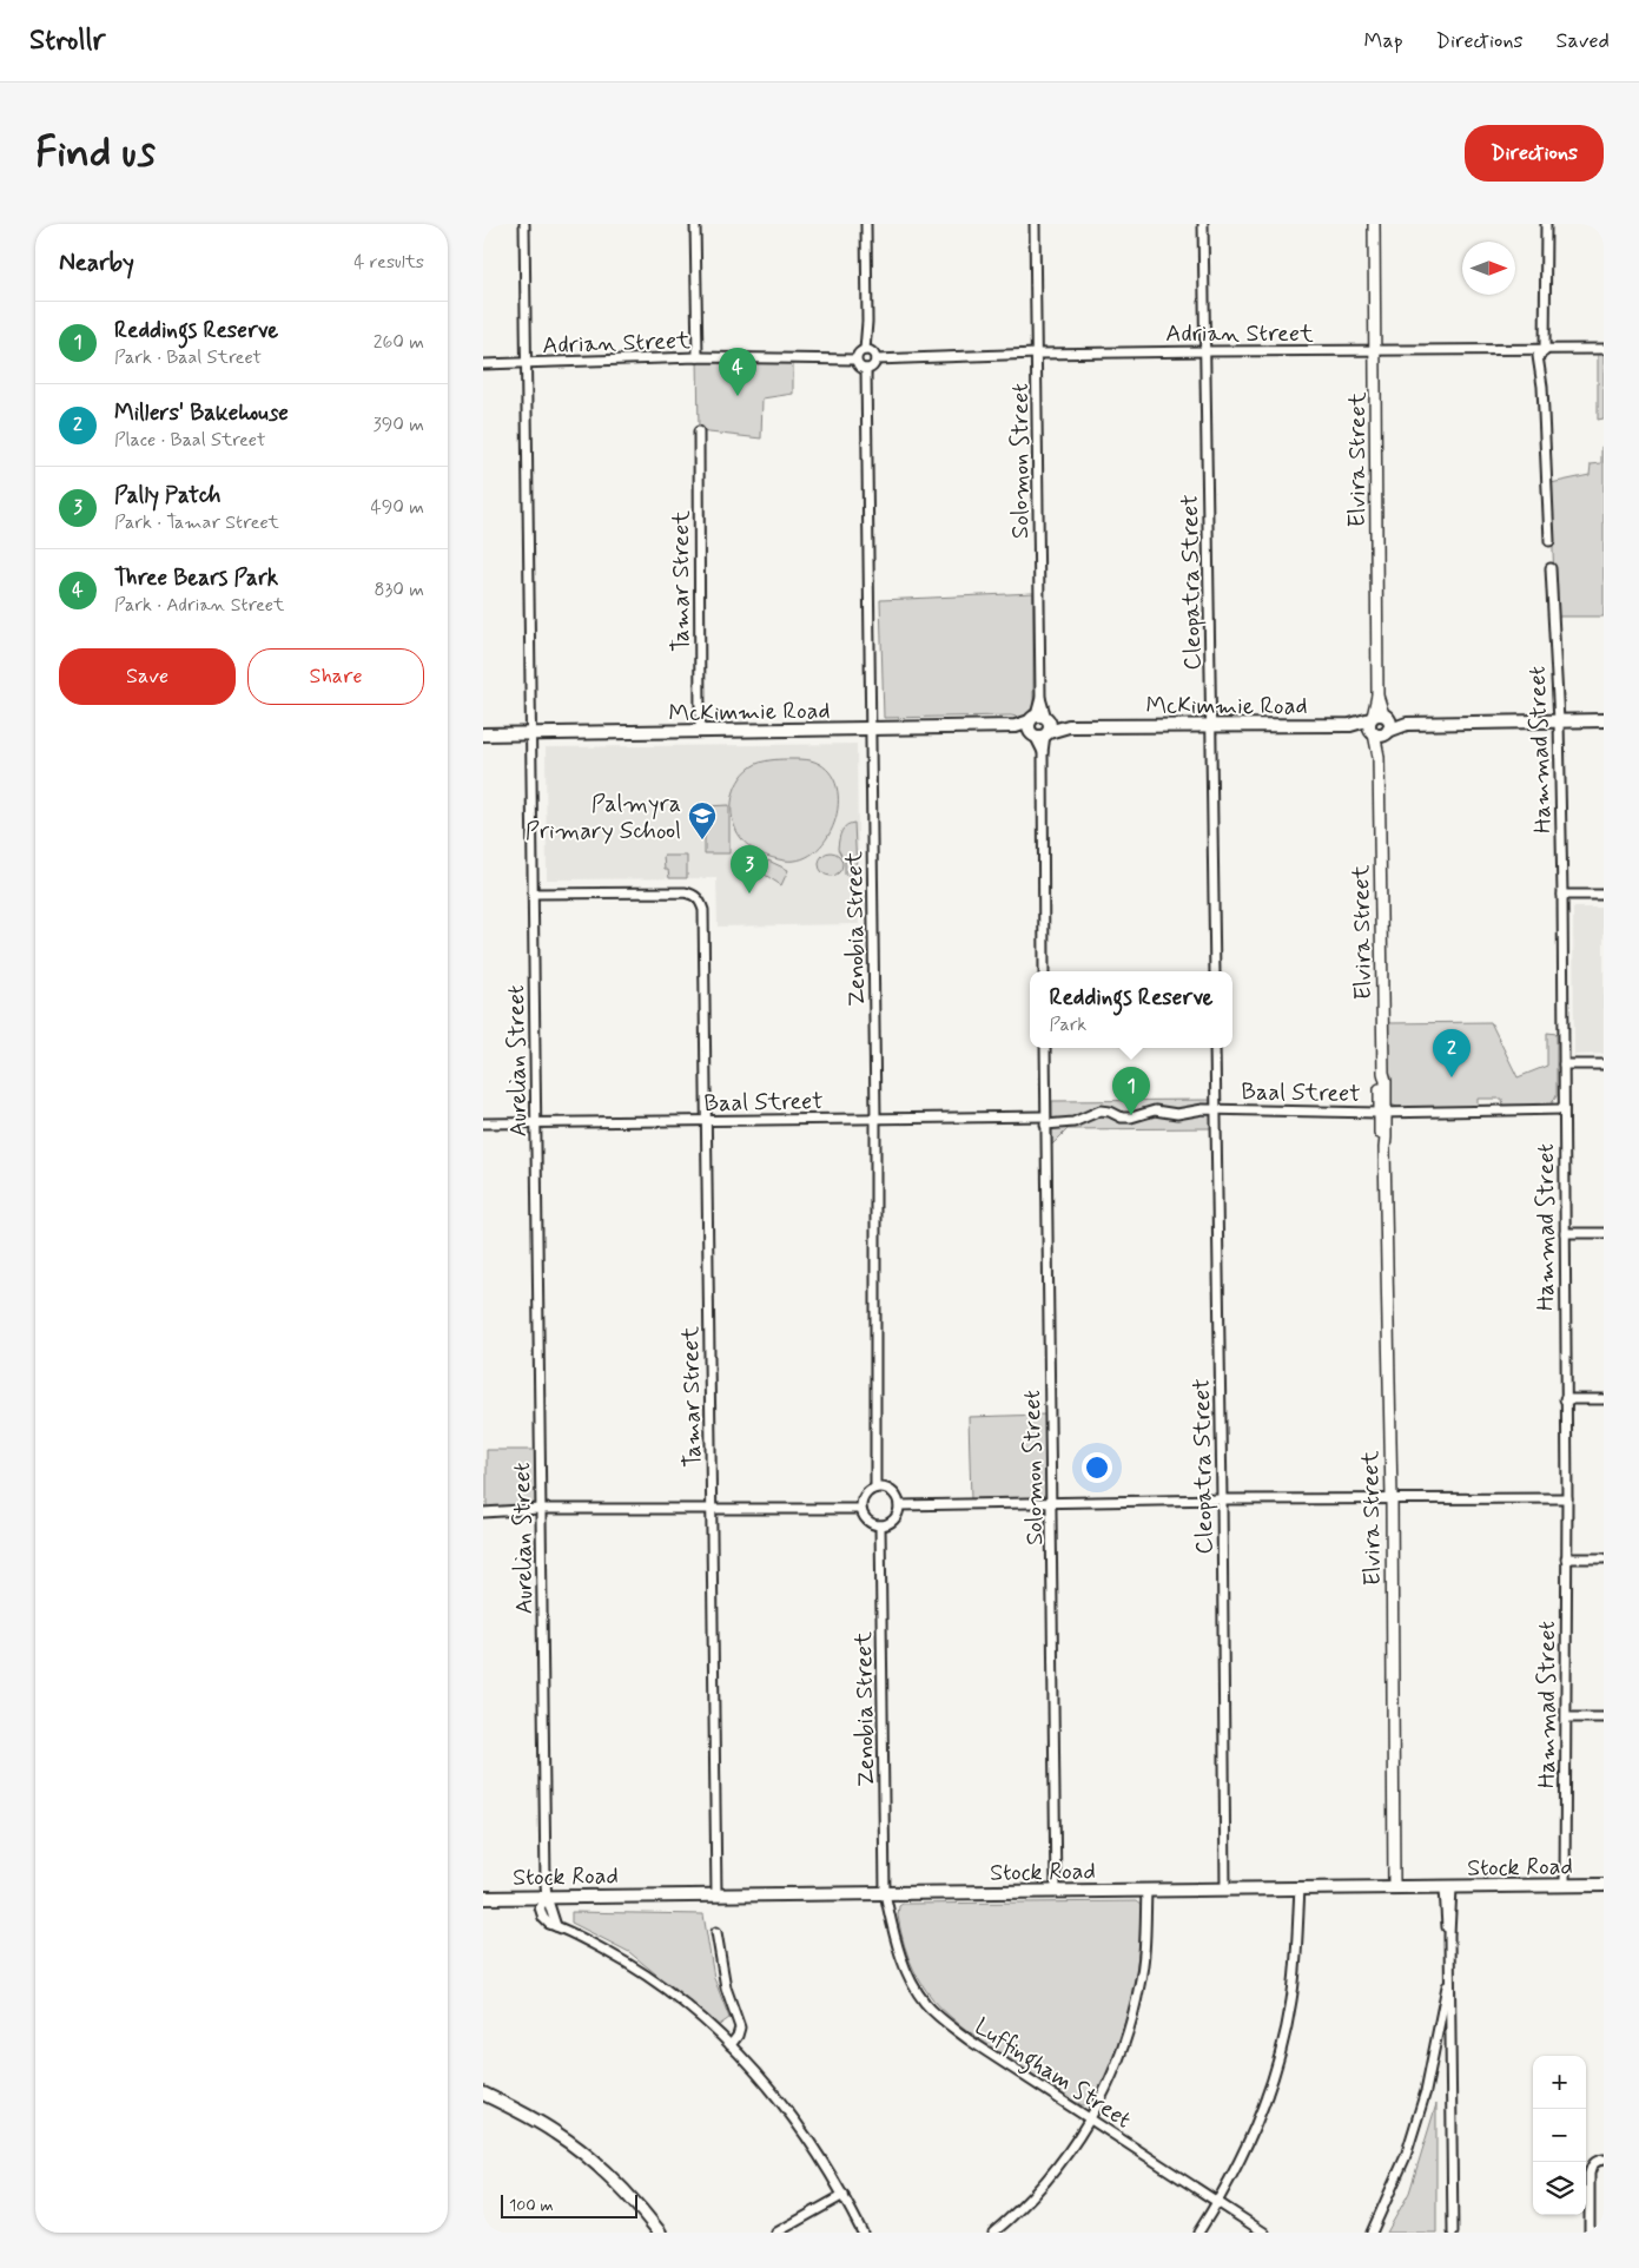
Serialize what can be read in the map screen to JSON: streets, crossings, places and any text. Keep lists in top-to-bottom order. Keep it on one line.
{"streets":{"main road":["McKimmie Road","Stock Road"],"street":["Adrian Street","Elvira Street","Solomon Street","Tamar Street","Cleopatra Street","Hammad Street","Zenobia Street","Aurelian Street","Baal Street","Luffingham Street"]},"crossings":[["Adrian Street","Elvira Street"],["Adrian Street","Solomon Street"],["Adrian Street","Cleopatra Street"],["Adrian Street","Zenobia Street"],["Adrian Street","Aurelian Street"],["Elvira Street","McKimmie Road"],["Elvira Street","Baal Street"],["Elvira Street","Stock Road"],["Solomon Street","McKimmie Road"],["Solomon Street","Baal Street"],["Solomon Street","Stock Road"],["Tamar Street","McKimmie Road"],["Tamar Street","Aurelian Street"],["Tamar Street","Baal Street"],["Tamar Street","Stock Road"],["Cleopatra Street","McKimmie Road"],["Cleopatra Street","Baal Street"],["Cleopatra Street","Stock Road"],["McKimmie Road","Zenobia Street"],["McKimmie Road","Aurelian Street"],["Hammad Street","Baal Street"],["Hammad Street","Stock Road"],["Zenobia Street","Baal Street"],["Zenobia Street","Stock Road"],["Zenobia Street","Luffingham Street"],["Aurelian Street","Baal Street"],["Aurelian Street","Stock Road"],["Stock Road","Luffingham Street"]],"places":{"school or university":["Palmyra Primary School"]},"scale_bar":"100 m","north":"right","page":{"header":"Strollr","nav":["Map","Directions","Saved"],"buttons":["Directions",["Save","Share"]],"title":"Find us","heading":["Nearby","4 results"],"list":[{"mark":"1","name":"Reddings Reserve","note":"Park · Baal Street","value":"260 m"},{"mark":"2","name":"Millers' Bakehouse","note":"Place · Baal Street","value":"390 m"},{"mark":"3","name":"Pally Patch","note":"Park · Tamar Street","value":"490 m"},{"mark":"4","name":"Three Bears Park","note":"Park · Adrian Street","value":"830 m"}],"pins":["4","3","2","1"],"popup":["Reddings Reserve","Park"],"map_buttons":["+","−"],"scale":"100 m"}}
